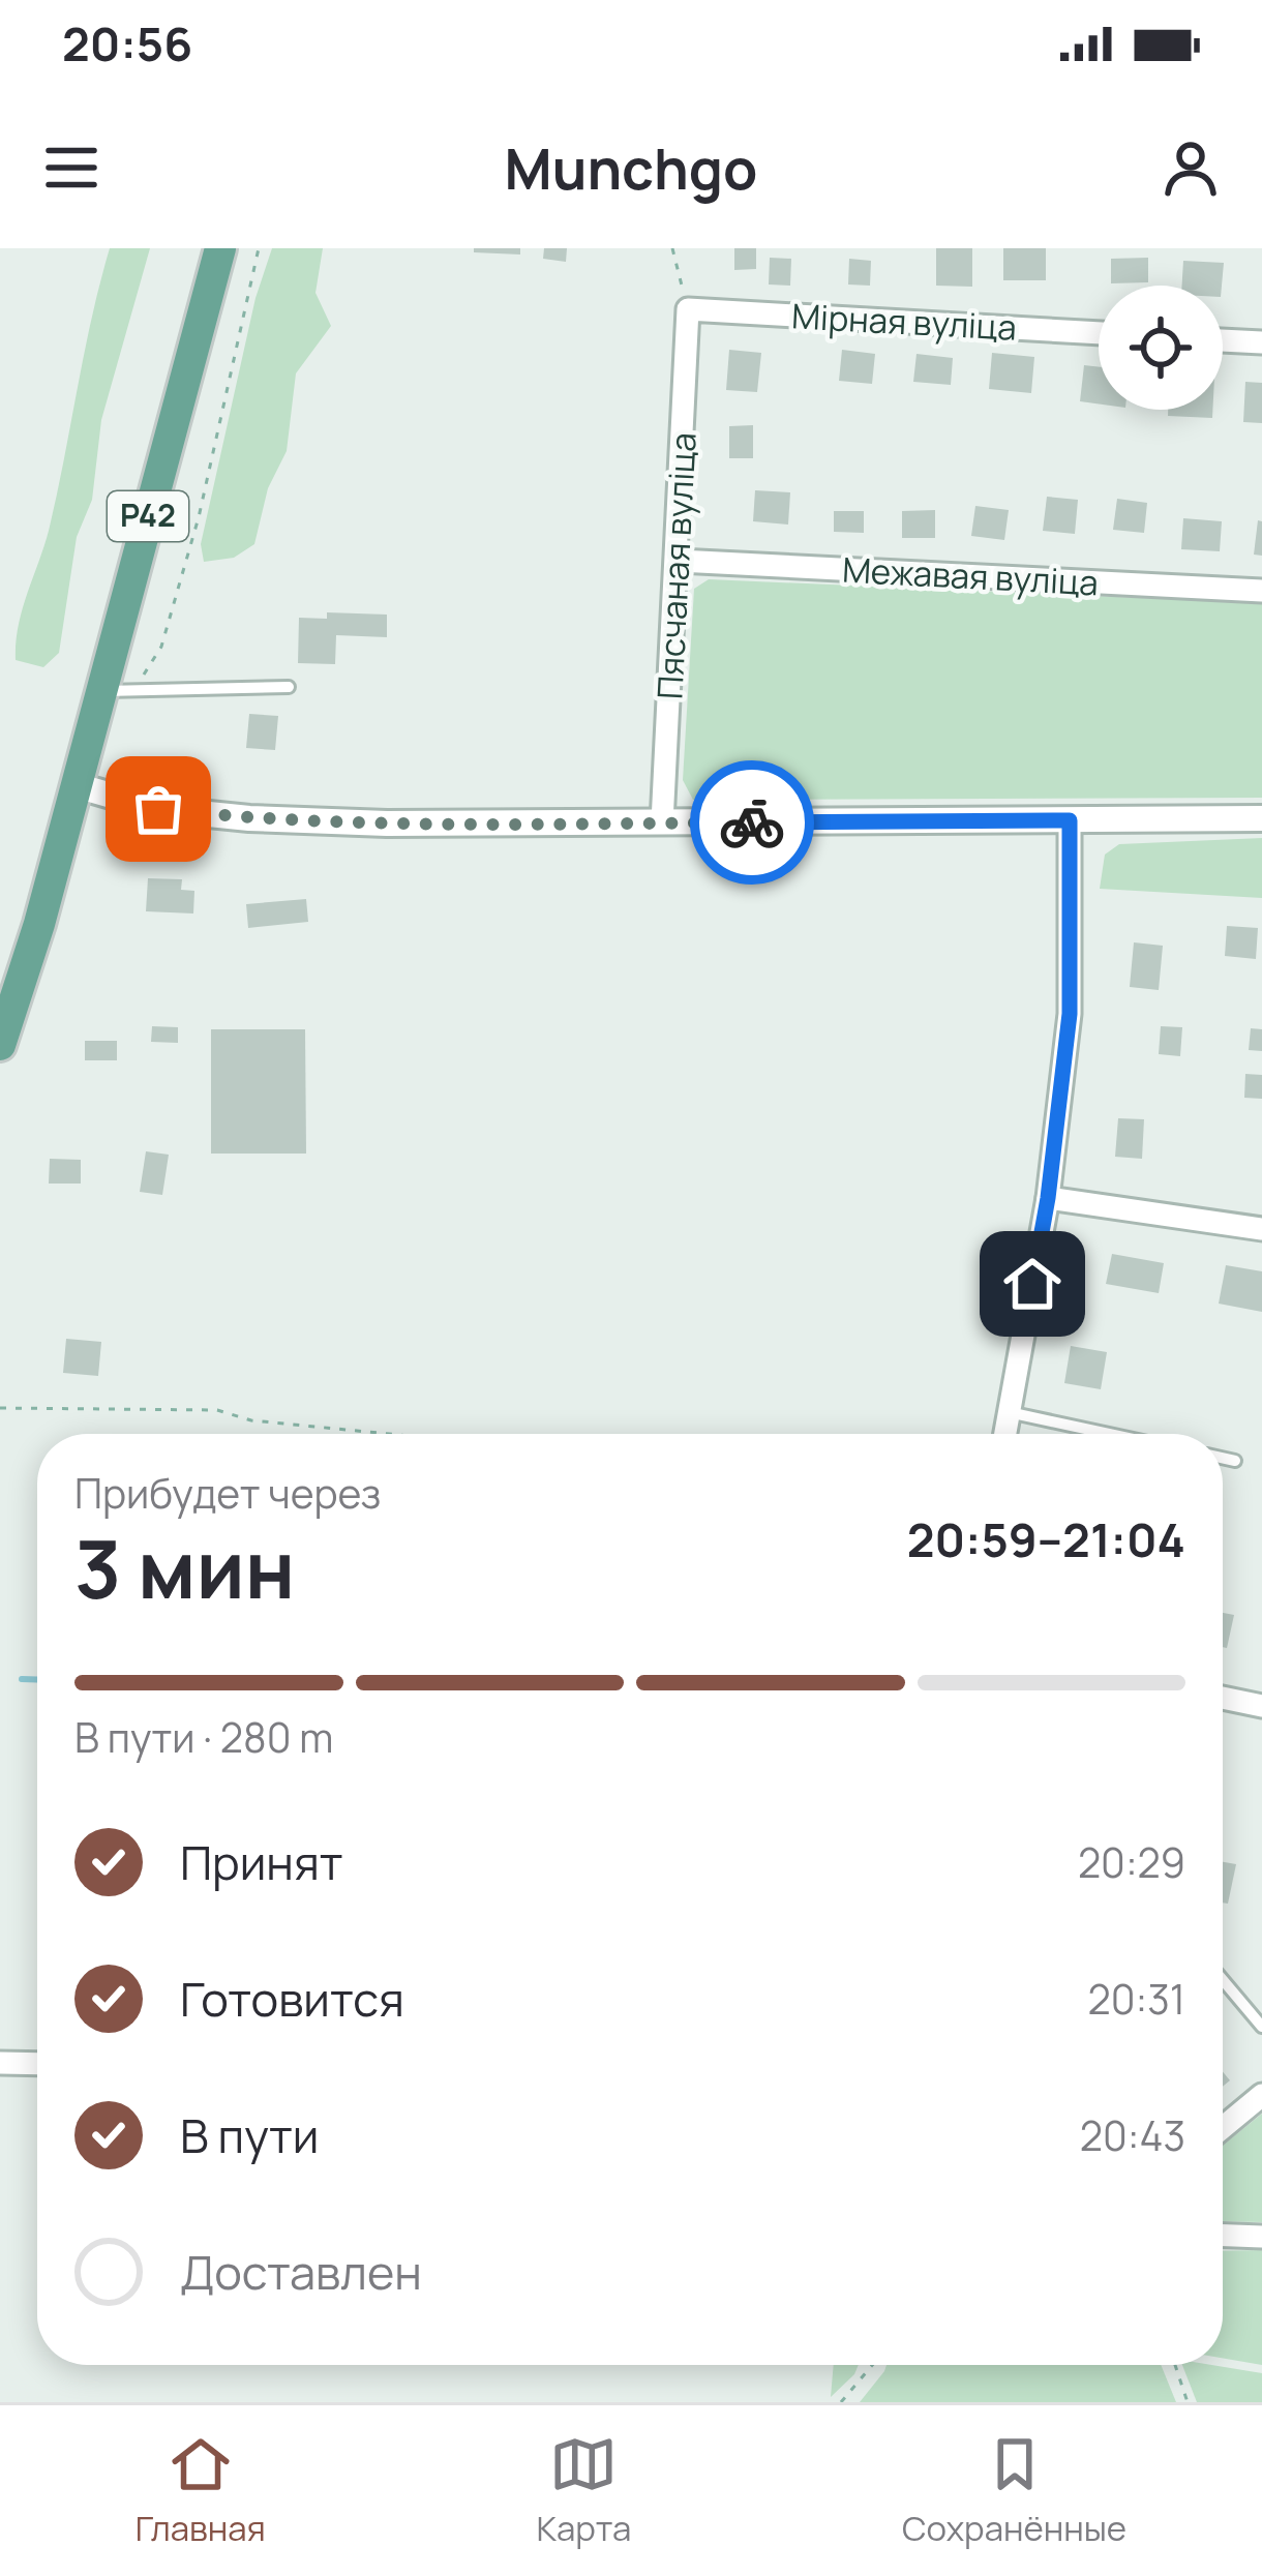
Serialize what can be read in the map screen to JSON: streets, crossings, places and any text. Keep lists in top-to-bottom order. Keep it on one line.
{"streets":{"main road":["Р42"],"street":["Мірная вуліца","Пясчаная вуліца","Межавая вуліца"]},"crossings":[["Мірная вуліца","Пясчаная вуліца"],["Пясчаная вуліца","Межавая вуліца"]],"page":{"status":"20:56","header":"Munchgo","heading":["3 мин","Прибудет через","20:59–21:04"],"bar":"В пути · 280 m","list":[["Принят","20:29"],["Готовится","20:31"],["В пути","20:43"],"Доставлен"],"tabs":["Главная","Карта","Сохранённые"]}}
